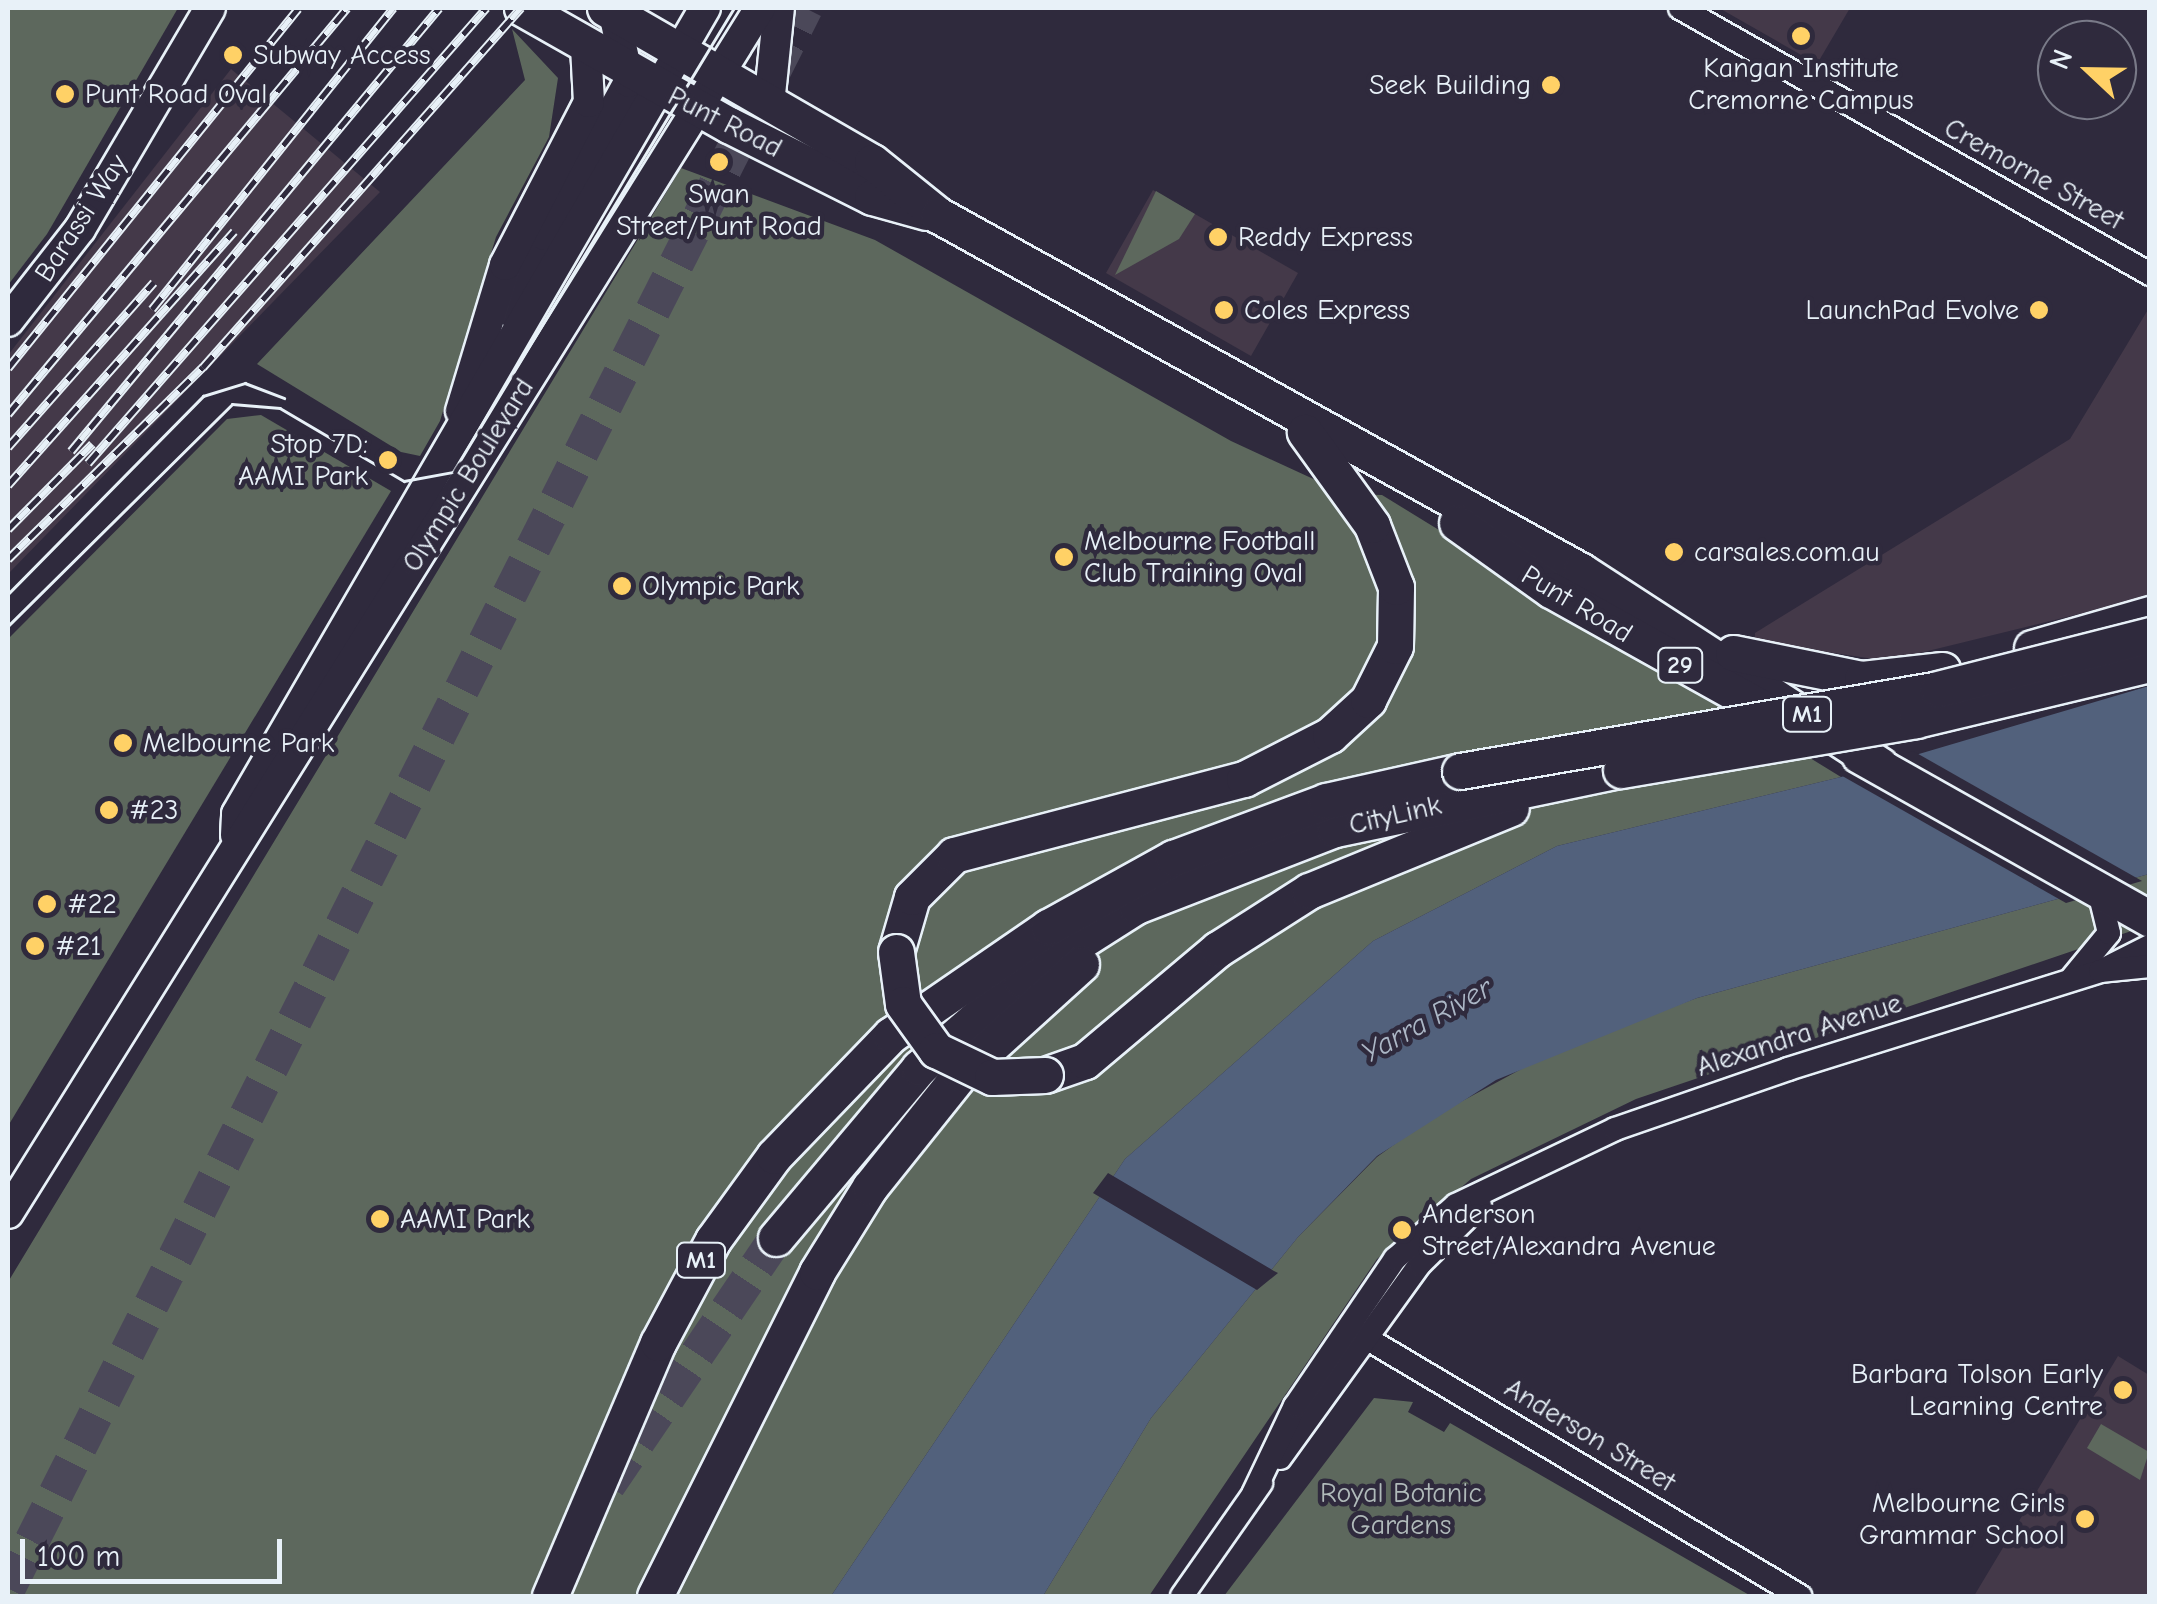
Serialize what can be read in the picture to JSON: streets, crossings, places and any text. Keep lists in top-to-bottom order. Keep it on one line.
{"streets":{"highway":["Punt Road","29","M1","CityLink"],"main road":["Barassi Way","Olympic Boulevard"],"street":["Cremorne Street","Alexandra Avenue","Anderson Street"]},"crossings":[["Punt Road","Olympic Boulevard"],["M1","CityLink"],["Alexandra Avenue","Anderson Street"]],"water":["Yarra River"],"parks":["Royal Botanic Gardens"],"places":["Kangan Institute Cremorne Campus","Subway Access","Seek Building","Punt Road Oval","Swan Street/Punt Road","Reddy Express","Coles Express","LaunchPad Evolve","Stop 7D: AAMI Park","carsales.com.au","Melbourne Football Club Training Oval","Olympic Park","Melbourne Park","#23","#22","#21","AAMI Park","Anderson Street/Alexandra Avenue","Barbara Tolson Early Learning Centre","Melbourne Girls Grammar School"],"scale_bar":"100 m","north":"left"}
